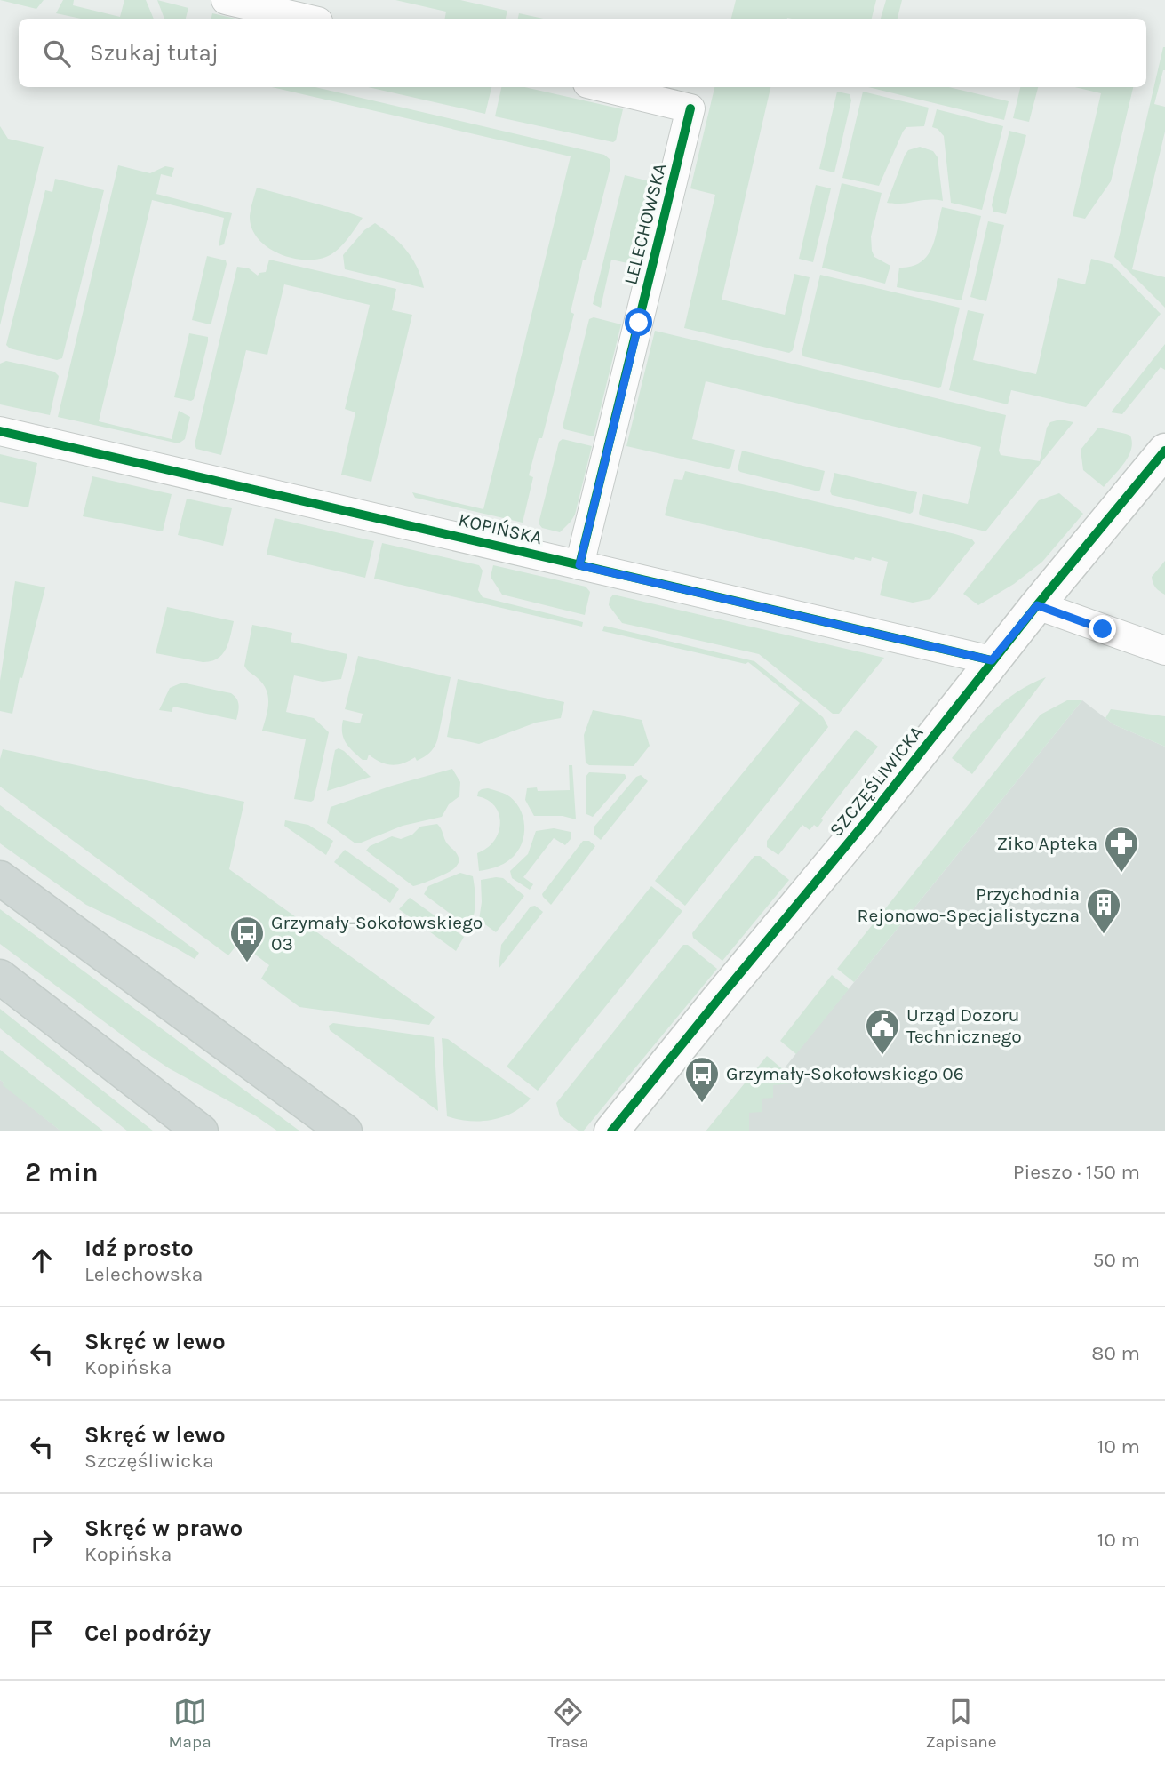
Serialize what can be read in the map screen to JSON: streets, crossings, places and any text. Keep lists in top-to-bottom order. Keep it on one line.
{"streets":{"street":["LELECHOWSKA","KOPIŃSKA","SZCZĘŚLIWICKA"]},"crossings":[["LELECHOWSKA","KOPIŃSKA"],["KOPIŃSKA","SZCZĘŚLIWICKA"]],"places":{"pharmacy":["Ziko Apteka"],"building":["Przychodnia Rejonowo-Specjalistyczna"],"bus stop":["Grzymały-Sokołowskiego 03","Grzymały-Sokołowskiego 06"],"public building":["Urząd Dozoru Technicznego"]},"page":{"search":"Szukaj tutaj","heading":["2 min","Pieszo · 150 m"],"list":[["Idź prosto","Lelechowska","50 m"],["Skręć w lewo","Kopińska","80 m"],["Skręć w lewo","Szczęśliwicka","10 m"],["Skręć w prawo","Kopińska","10 m"],"Cel podróży"],"nav":["Mapa","Trasa","Zapisane"]}}
